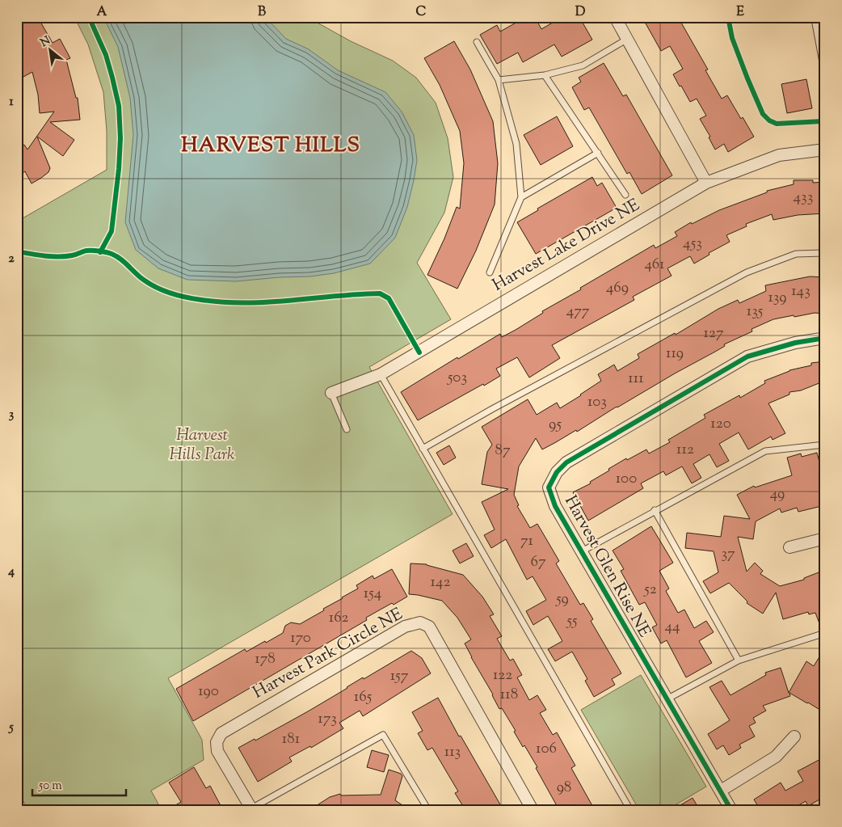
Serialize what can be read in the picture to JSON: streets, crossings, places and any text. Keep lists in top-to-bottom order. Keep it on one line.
{"streets":{"street":["Harvest Lake Drive NE","Harvest Glen Rise NE","Harvest Park Circle NE"]},"districts":["HARVEST HILLS"],"parks":["Harvest Hills Park"],"house_numbers":["433","453","461","469","143","139","477","135","127","119","503","111","103","120","95","112","87","100","49","71","37","67","142","52","154","59","162","55","44","170","178","122","157","190","118","165","173","181","106","113","98"],"scale_bar":"50 m","north":"top left","grid":{"columns":["A","B","C","D","E"],"rows":["1","2","3","4","5"]}}
